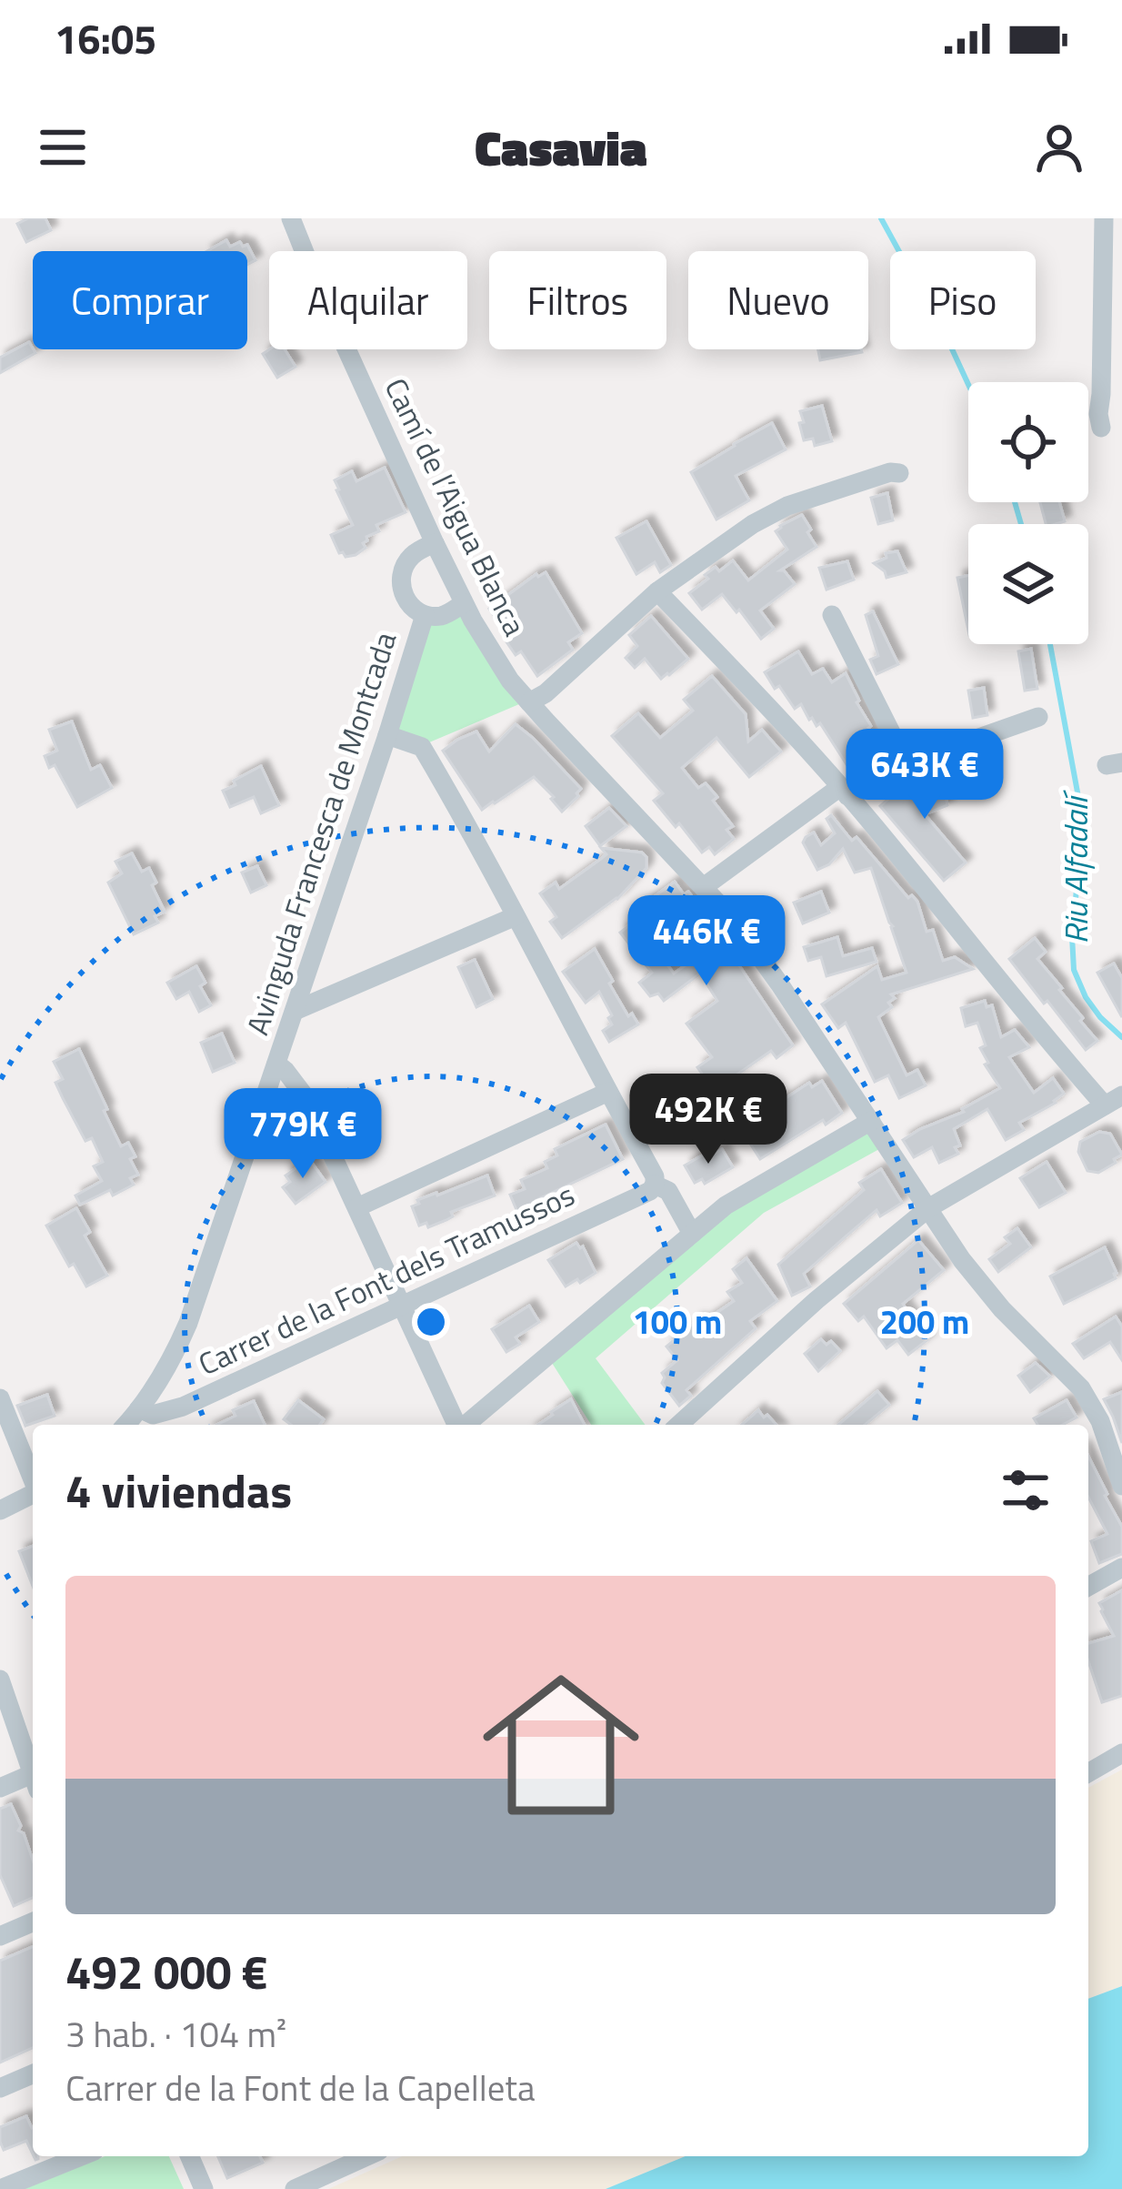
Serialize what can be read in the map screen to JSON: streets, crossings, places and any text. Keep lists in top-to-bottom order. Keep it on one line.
{"streets":{"street":["Camí de l’Aigua Blanca","Avinguda Francesca de Montcada","Carrer de la Font dels Tramussos"]},"crossings":[["Avinguda Francesca de Montcada","Carrer de la Font dels Tramussos"]],"water":["Riu Alfadalí"],"page":{"status":"16:05","header":"Casavia","chip":["Comprar","Alquilar","Filtros","Nuevo","Piso"],"price":["643K €","446K €","492K €","779K €"],"heading":"4 viviendas","list":[{"name":"492 000 €","note":"3 hab. · 104 m² · Carrer de la Font de la Capelleta"}]},"rings":["100 m","200 m"]}
